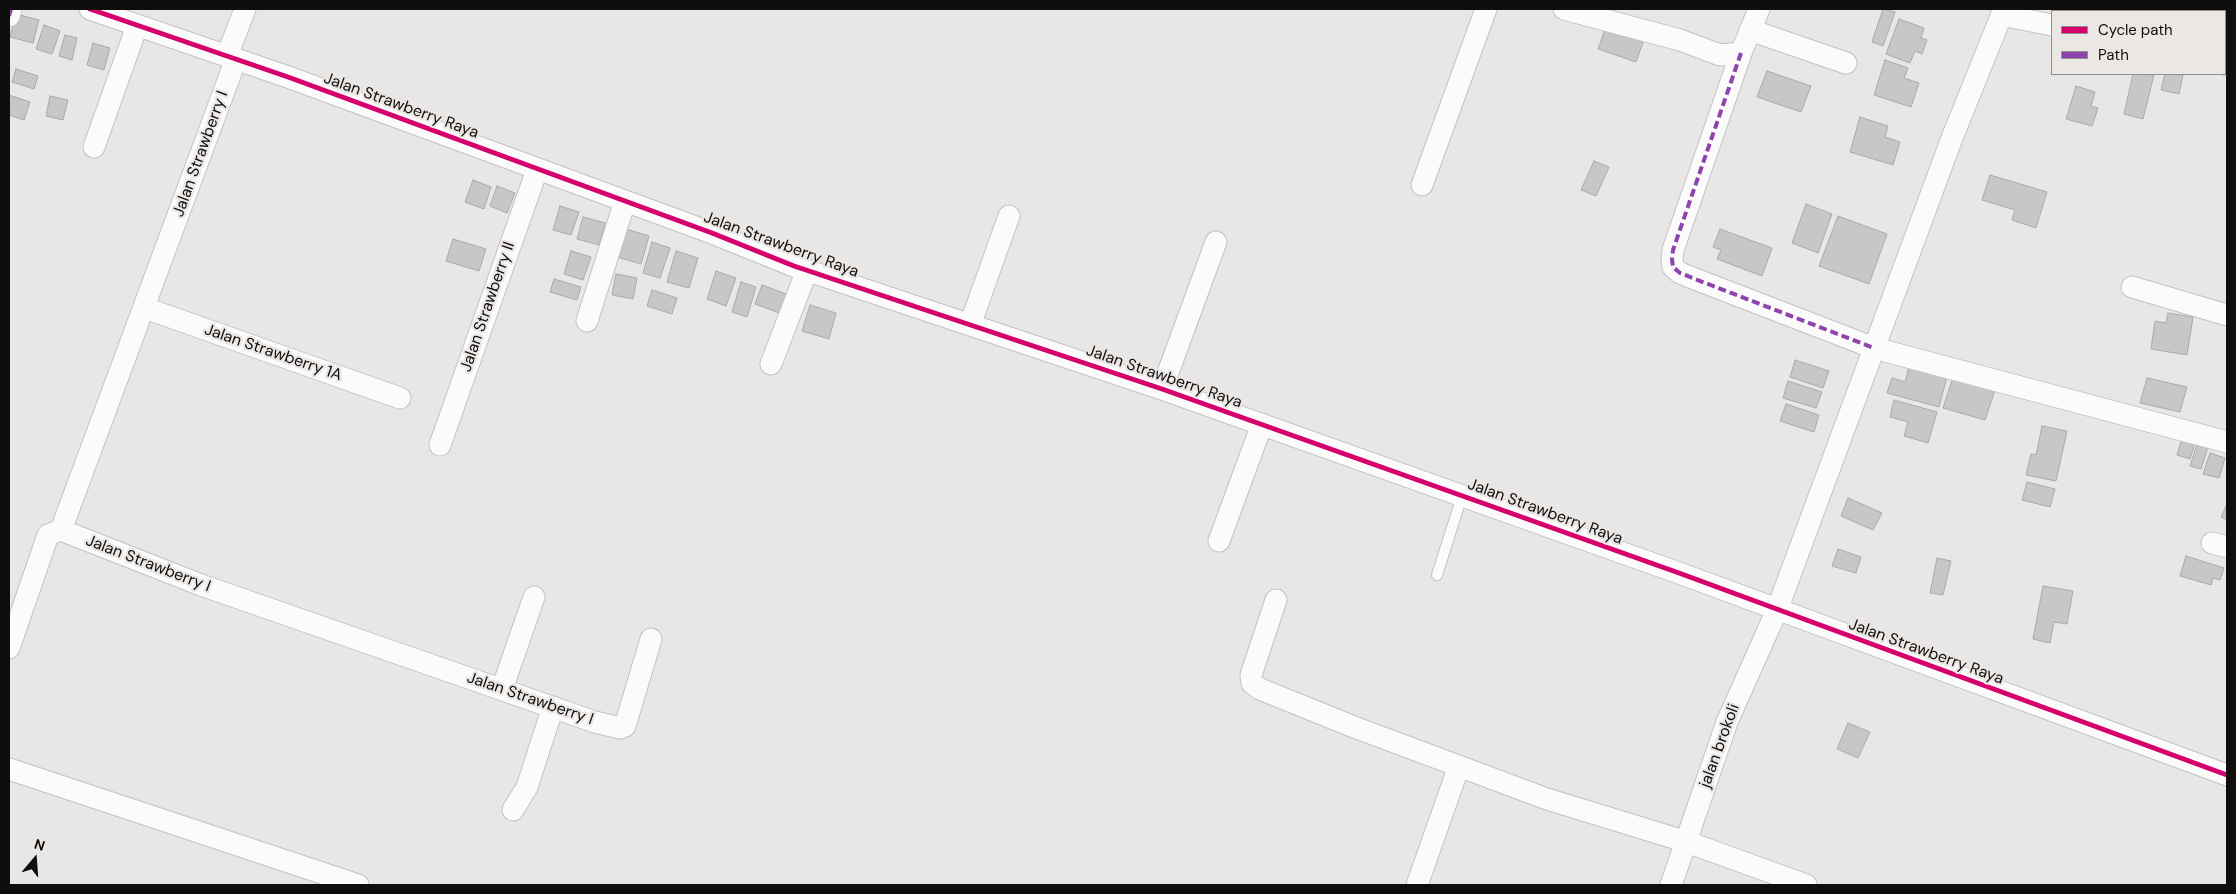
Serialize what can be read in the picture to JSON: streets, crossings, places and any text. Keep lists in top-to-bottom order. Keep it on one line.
{"streets":{"street":["Jalan Strawberry Raya","Jalan Strawberry I","Jalan Strawberry II","Jalan Strawberry 1A","jalan brokoli"]},"crossings":[["Jalan Strawberry Raya","Jalan Strawberry I"],["Jalan Strawberry Raya","Jalan Strawberry II"],["Jalan Strawberry Raya","jalan brokoli"],["Jalan Strawberry I","Jalan Strawberry 1A"]],"legend":["Cycle path","Path"],"north":"top"}
